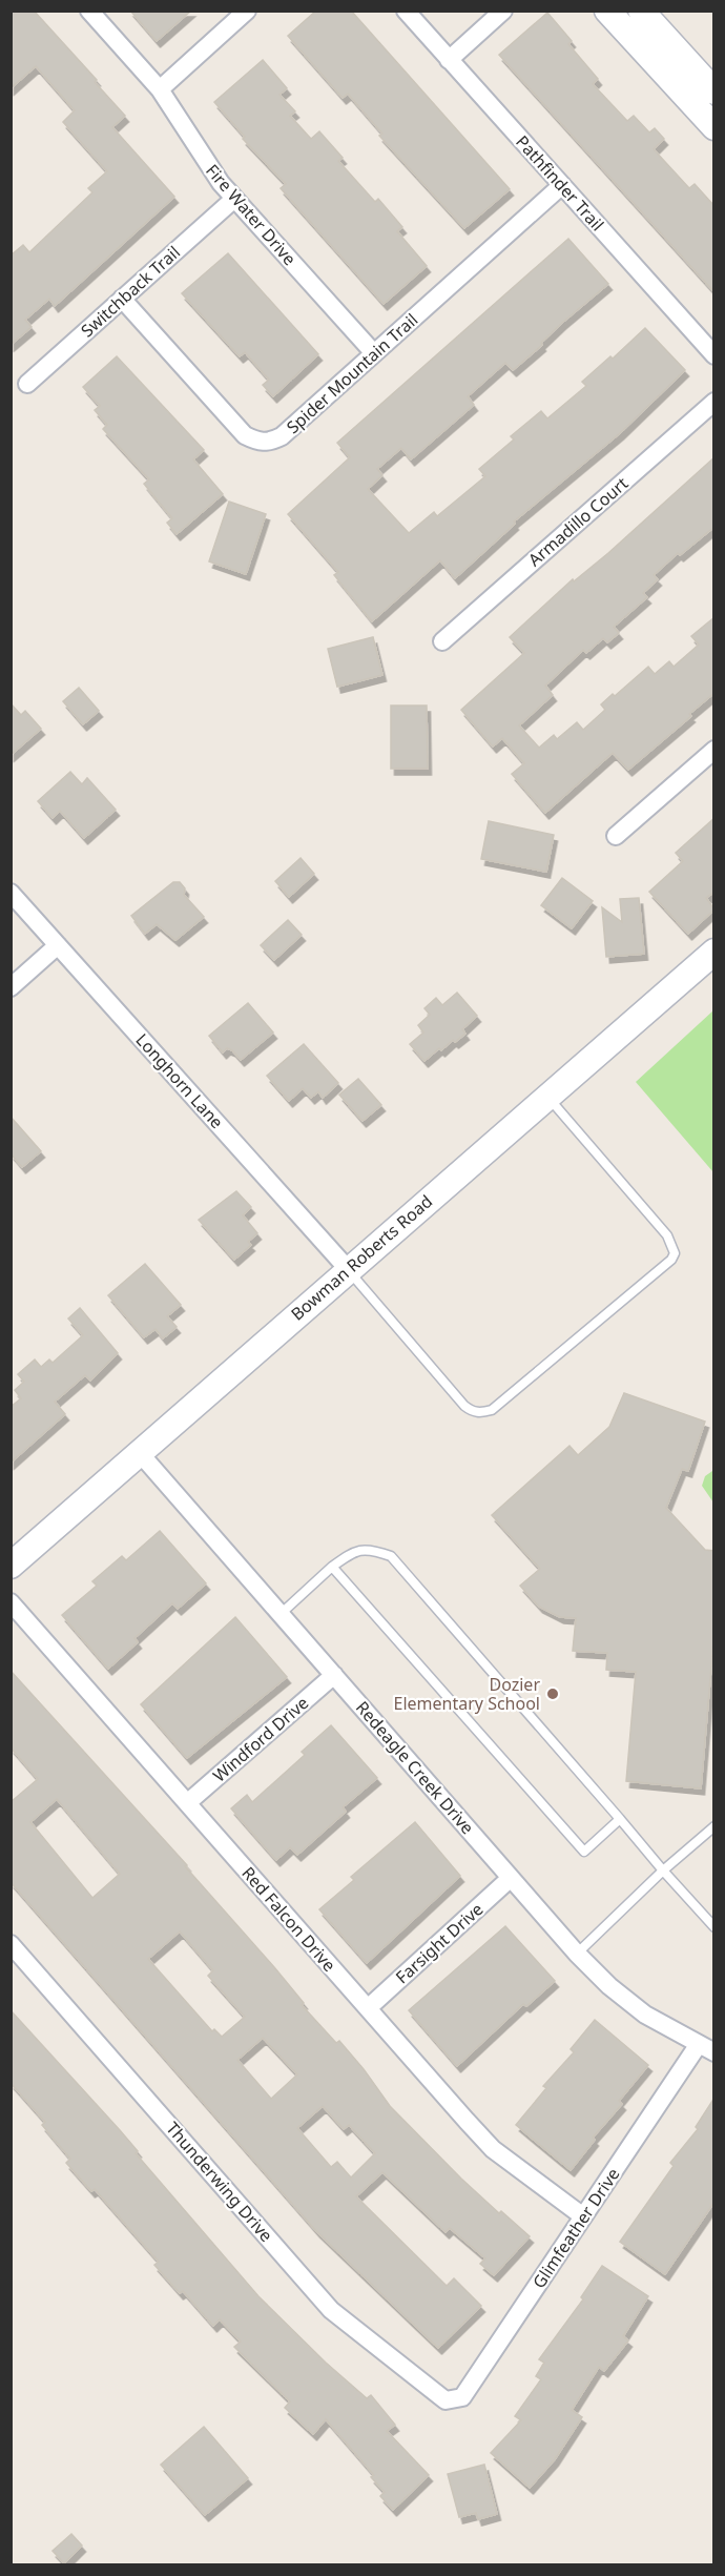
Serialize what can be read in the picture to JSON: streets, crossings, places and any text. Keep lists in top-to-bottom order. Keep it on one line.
{"streets":{"street":["Pathfinder Trail","Fire Water Drive","Switchback Trail","Spider Mountain Trail","Armadillo Court","Longhorn Lane","Bowman Roberts Road","Windford Drive","Redeagle Creek Drive","Red Falcon Drive","Farsight Drive","Thunderwing Drive","Glimfeather Drive"]},"crossings":[["Pathfinder Trail","Spider Mountain Trail"],["Fire Water Drive","Switchback Trail"],["Fire Water Drive","Spider Mountain Trail"],["Switchback Trail","Spider Mountain Trail"],["Longhorn Lane","Bowman Roberts Road"],["Bowman Roberts Road","Redeagle Creek Drive"],["Windford Drive","Redeagle Creek Drive"],["Windford Drive","Red Falcon Drive"],["Redeagle Creek Drive","Farsight Drive"],["Redeagle Creek Drive","Glimfeather Drive"],["Red Falcon Drive","Farsight Drive"],["Red Falcon Drive","Glimfeather Drive"],["Thunderwing Drive","Glimfeather Drive"]],"places":["Dozier Elementary School"]}
